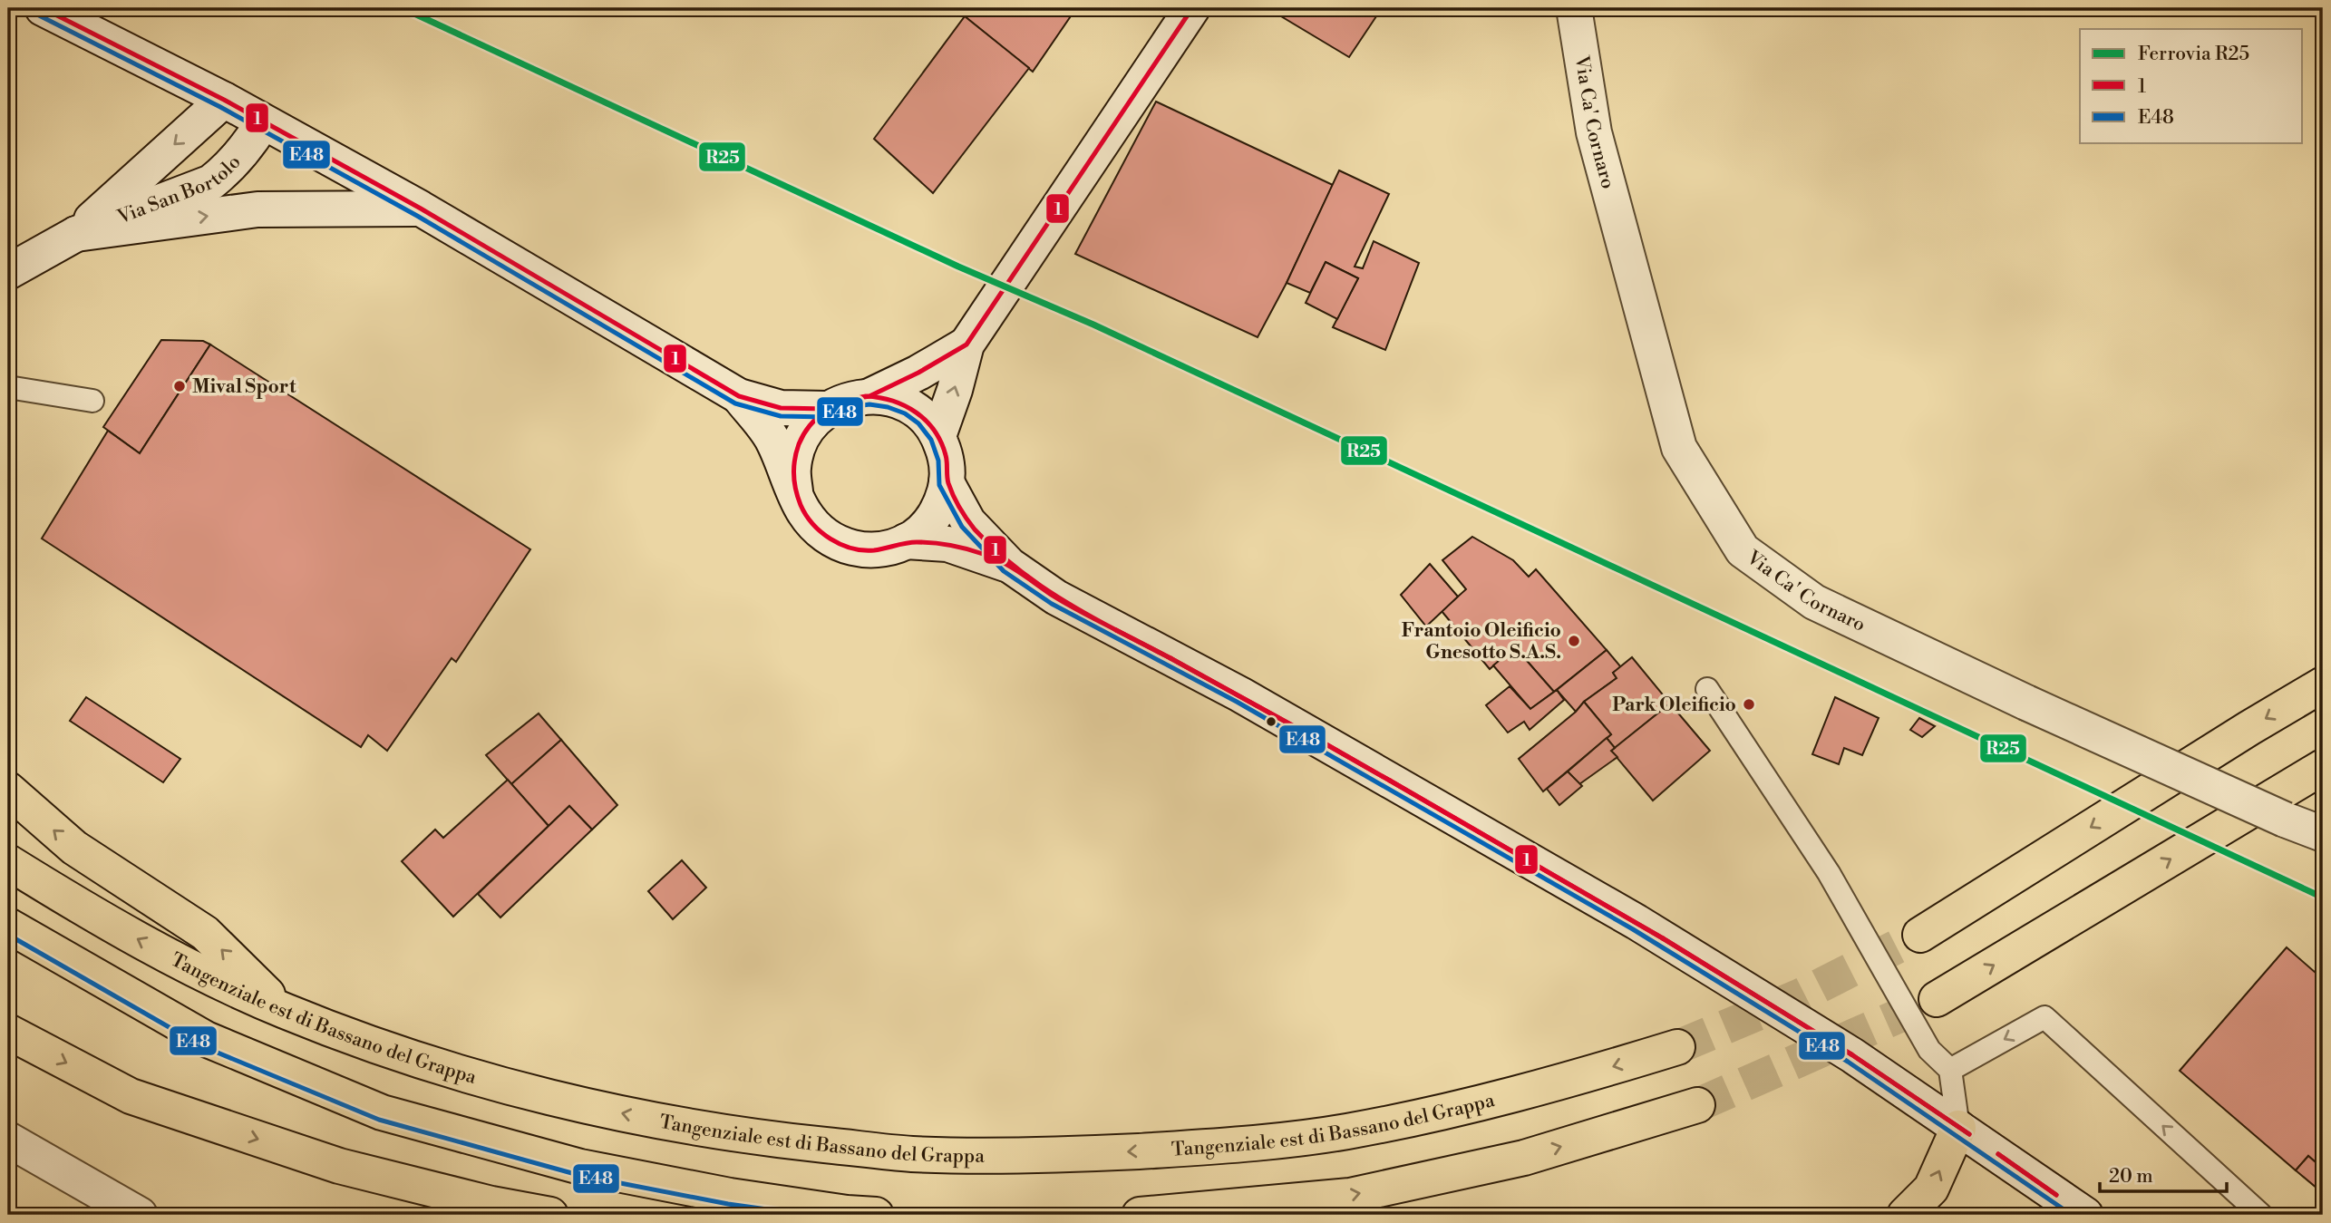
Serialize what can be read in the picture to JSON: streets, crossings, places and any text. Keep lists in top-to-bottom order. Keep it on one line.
{"streets":{"highway":["Tangenziale est di Bassano del Grappa"],"main road":["Via Ca' Cornaro","Via San Bortolo"]},"places":["Mival Sport","Frantoio Oleificio Gnesotto S.A.S.","Park Oleificio"],"lines":["rail line R25","transit line 1","transit line E48"],"legend":["Ferrovia R25","1","E48"],"scale_bar":"20 m"}
